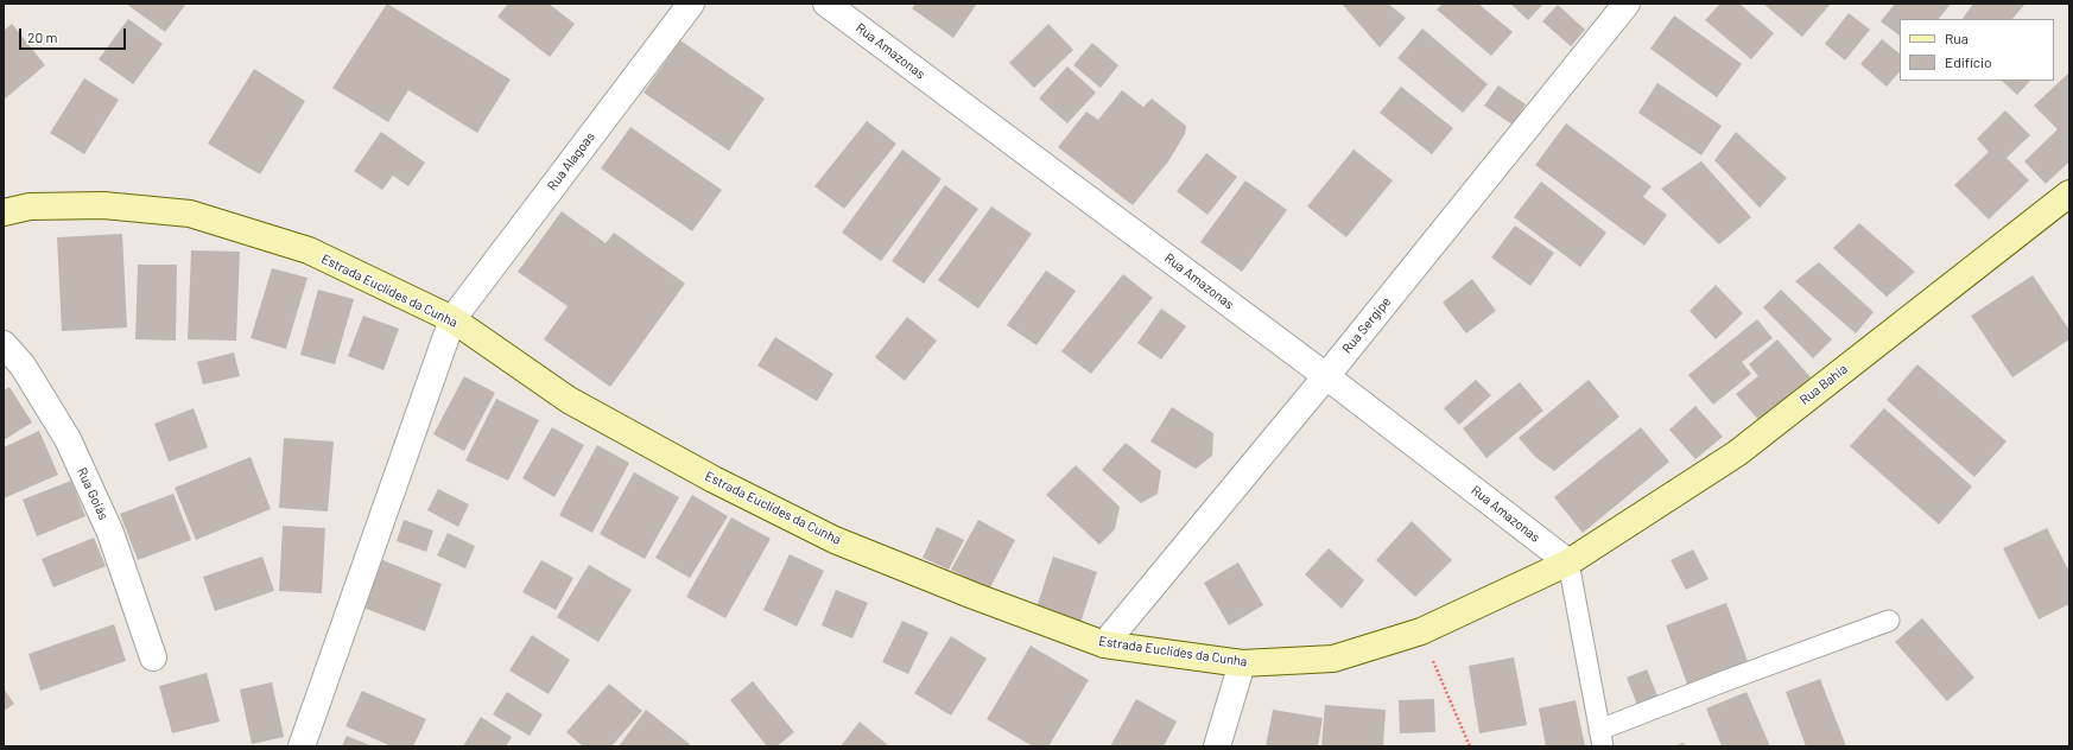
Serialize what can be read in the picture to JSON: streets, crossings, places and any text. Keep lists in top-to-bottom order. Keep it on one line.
{"streets":{"street":["Rua Amazonas","Rua Alagoas","Estrada Euclides da Cunha","Rua Sergipe","Rua Bahia","Rua Goiás"]},"crossings":[["Rua Amazonas","Estrada Euclides da Cunha"],["Rua Amazonas","Rua Sergipe"],["Rua Amazonas","Rua Bahia"],["Rua Alagoas","Estrada Euclides da Cunha"],["Estrada Euclides da Cunha","Rua Sergipe"],["Estrada Euclides da Cunha","Rua Bahia"]],"legend":["Rua","Edifício"],"scale_bar":"20 m"}
